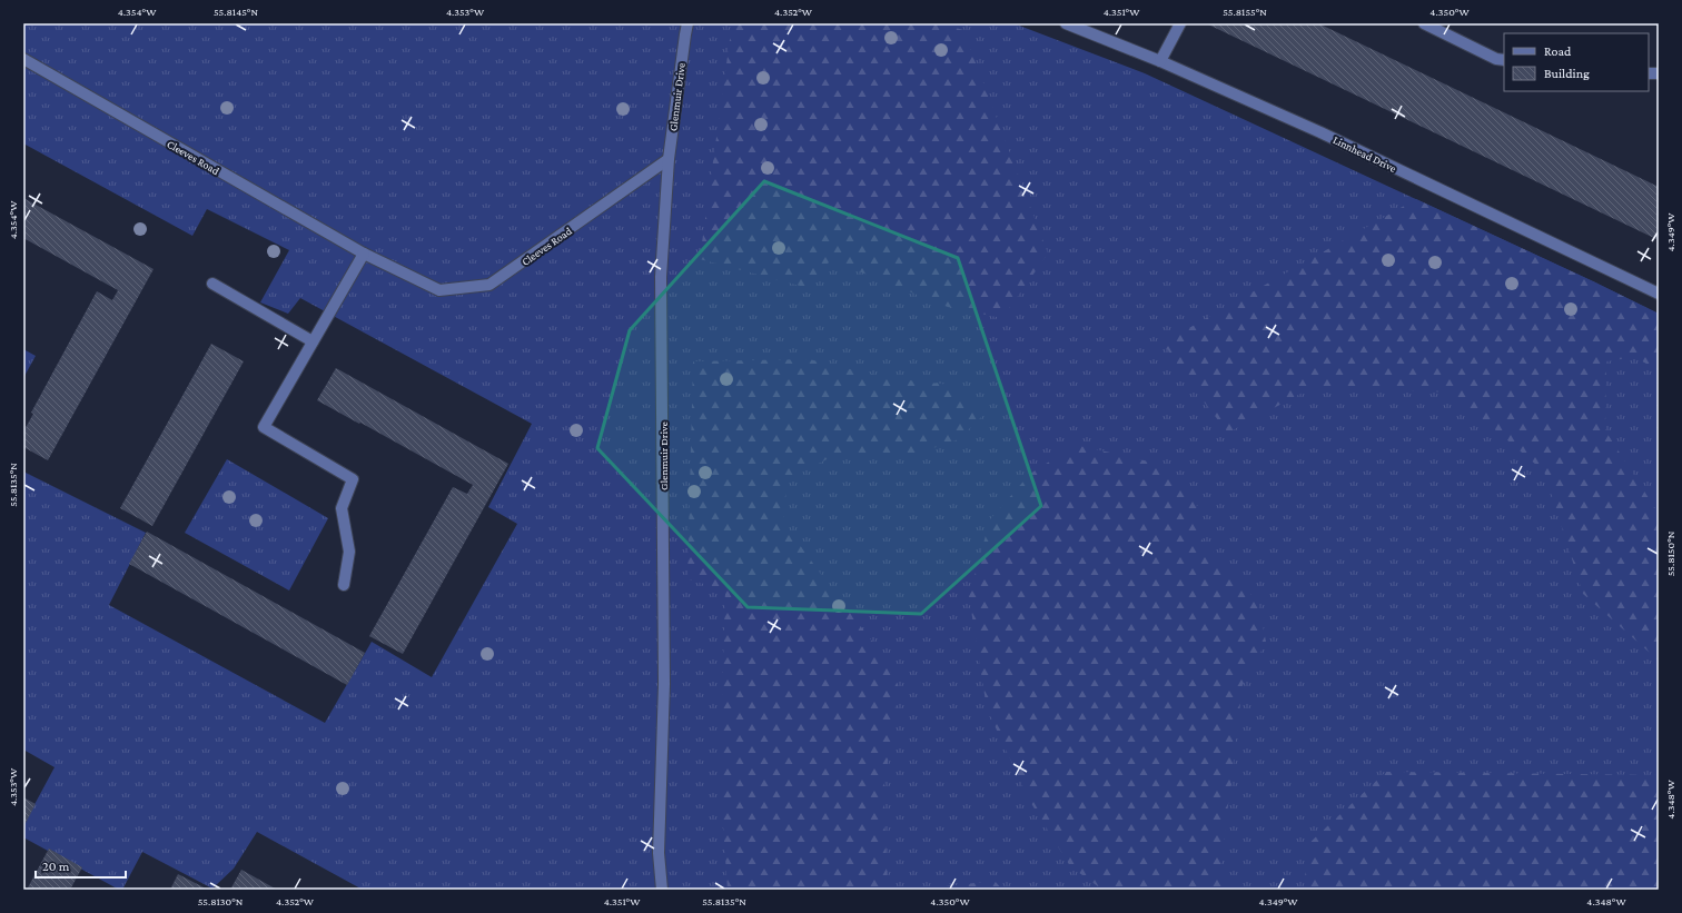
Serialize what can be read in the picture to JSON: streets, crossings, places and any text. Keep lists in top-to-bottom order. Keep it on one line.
{"streets":{"street":["Glenmuir Drive","Linnhead Drive","Cleeves Road"]},"crossings":[["Glenmuir Drive","Cleeves Road"]],"legend":["Road","Building"],"scale_bar":"20 m","coordinates":["4.354°W","55.8145°N","4.353°W","4.352°W","4.351°W","55.8155°N","4.350°W","4.349°W","55.8135°N","55.8150°N","4.348°W","55.8130°N"]}
